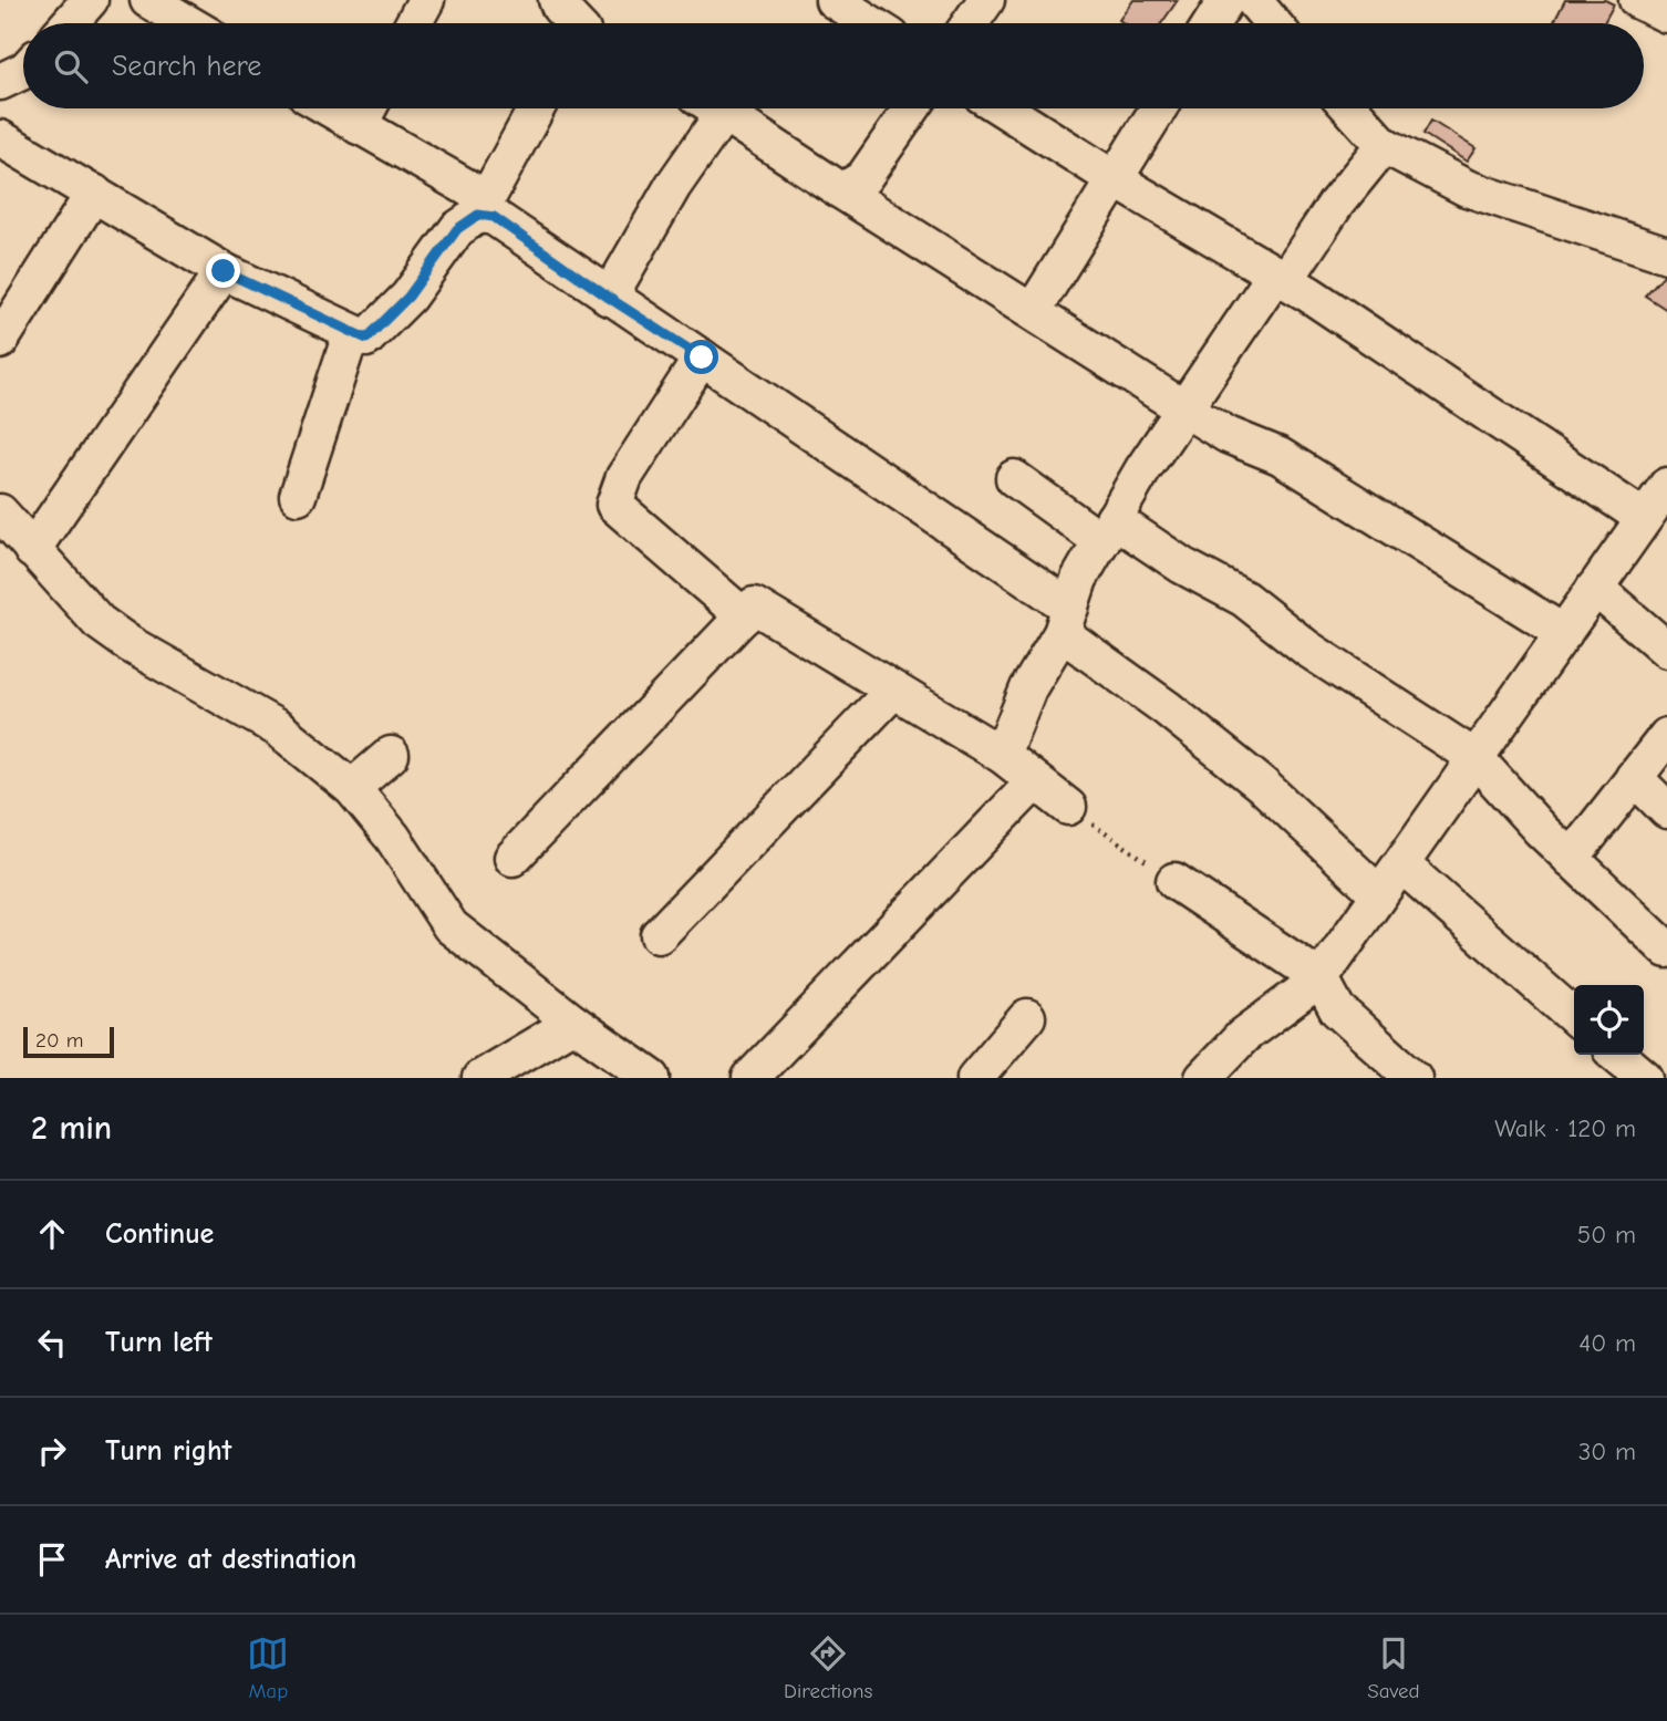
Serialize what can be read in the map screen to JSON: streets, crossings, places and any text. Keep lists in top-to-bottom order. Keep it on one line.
{"scale_bar":"20 m","page":{"search":"Search here","scale":"20 m","heading":["2 min","Walk · 120 m"],"list":[["Continue","50 m"],["Turn left","40 m"],["Turn right","30 m"],"Arrive at destination"],"nav":["Map","Directions","Saved"]}}
